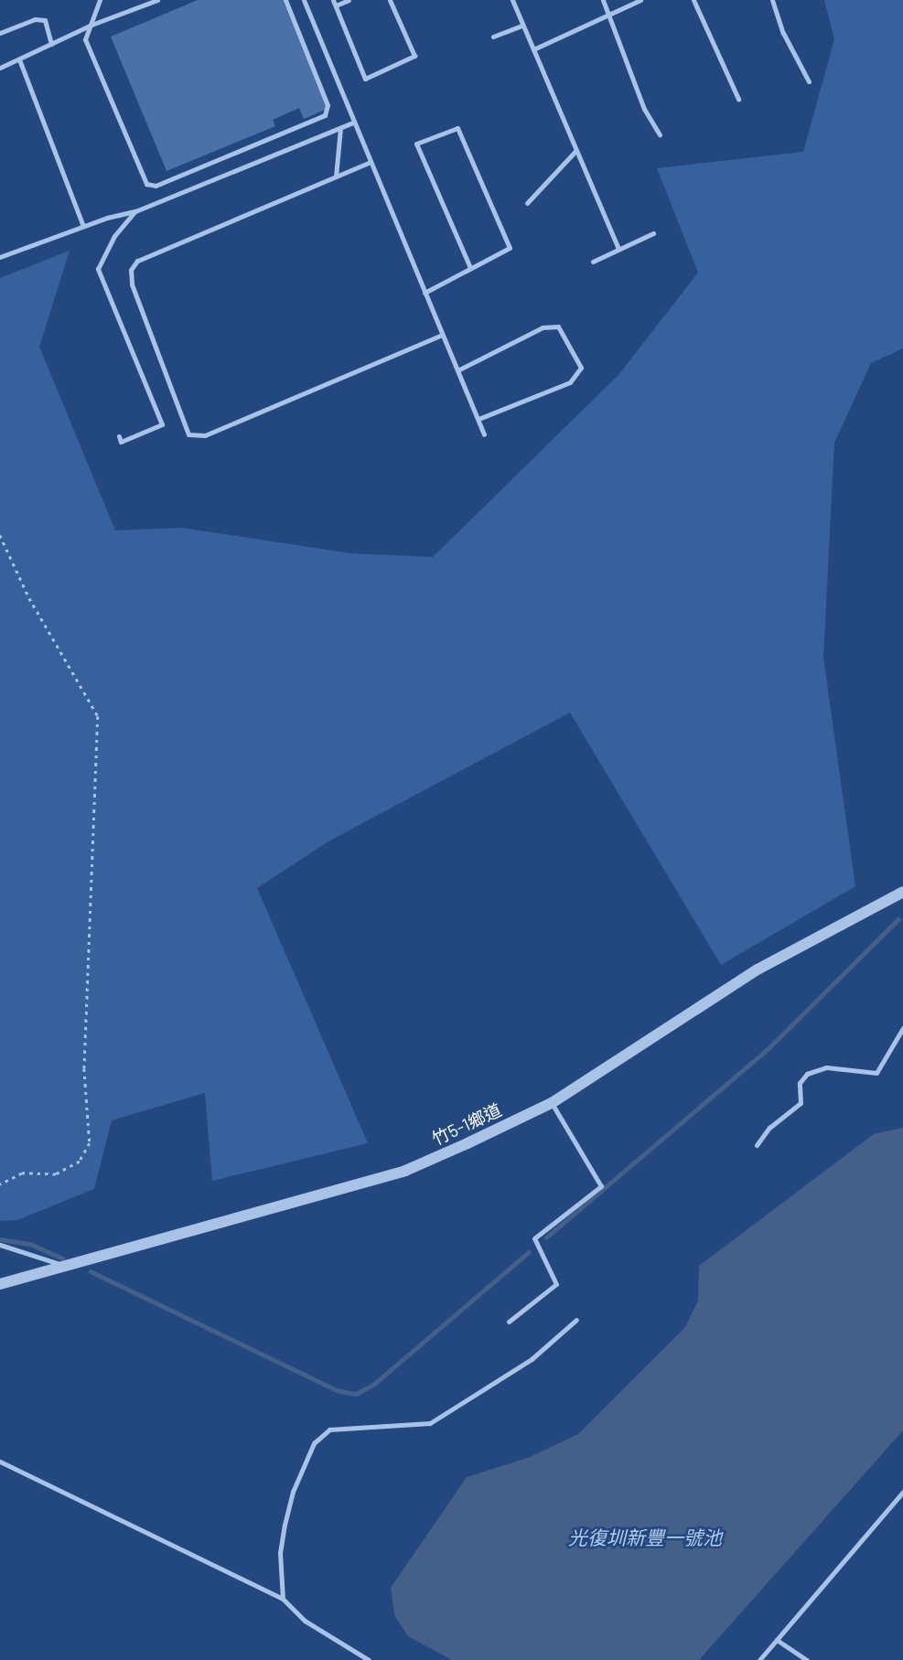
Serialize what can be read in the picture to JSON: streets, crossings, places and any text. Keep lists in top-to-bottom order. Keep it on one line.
{"streets":{"street":["竹5-1鄉道"]},"water":["光復圳新豐一號池"]}
